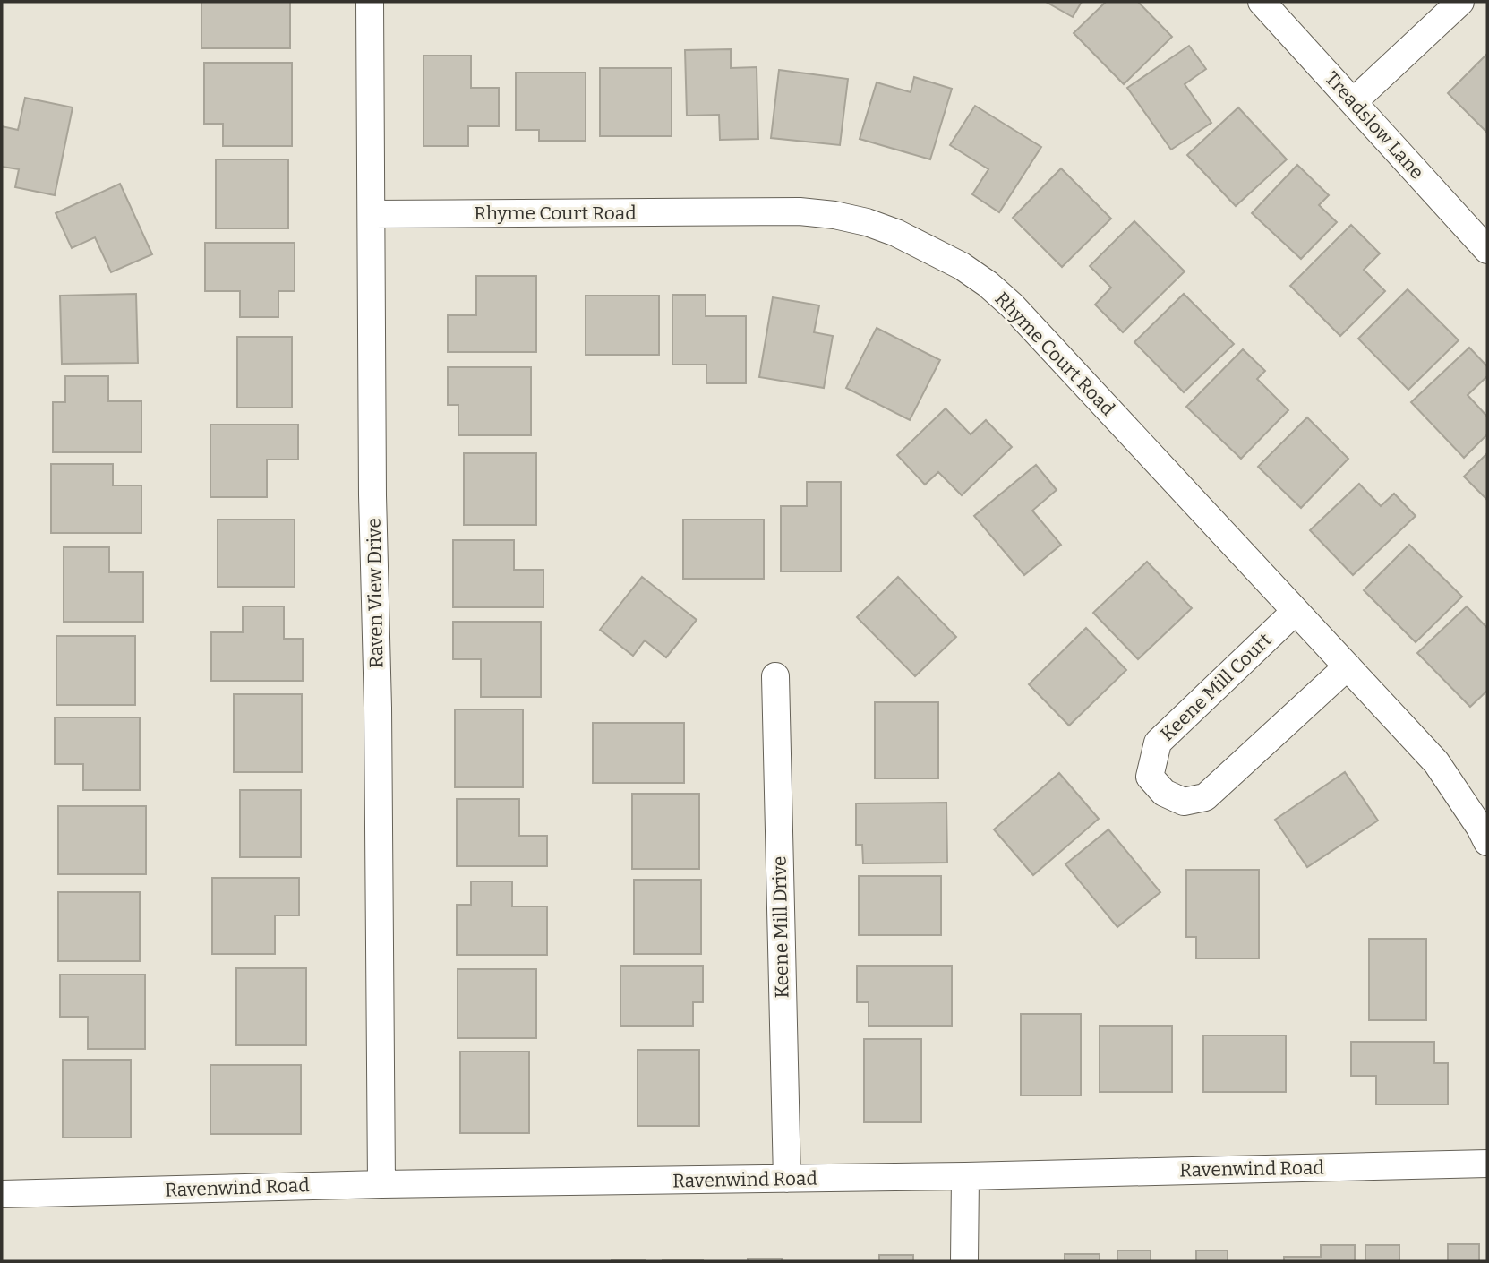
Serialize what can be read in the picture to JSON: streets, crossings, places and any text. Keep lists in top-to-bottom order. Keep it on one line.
{"streets":{"street":["Treadslow Lane","Rhyme Court Road","Raven View Drive","Keene Mill Court","Keene Mill Drive","Ravenwind Road"]},"crossings":[["Rhyme Court Road","Raven View Drive"],["Rhyme Court Road","Keene Mill Court"],["Raven View Drive","Ravenwind Road"],["Keene Mill Drive","Ravenwind Road"]]}
